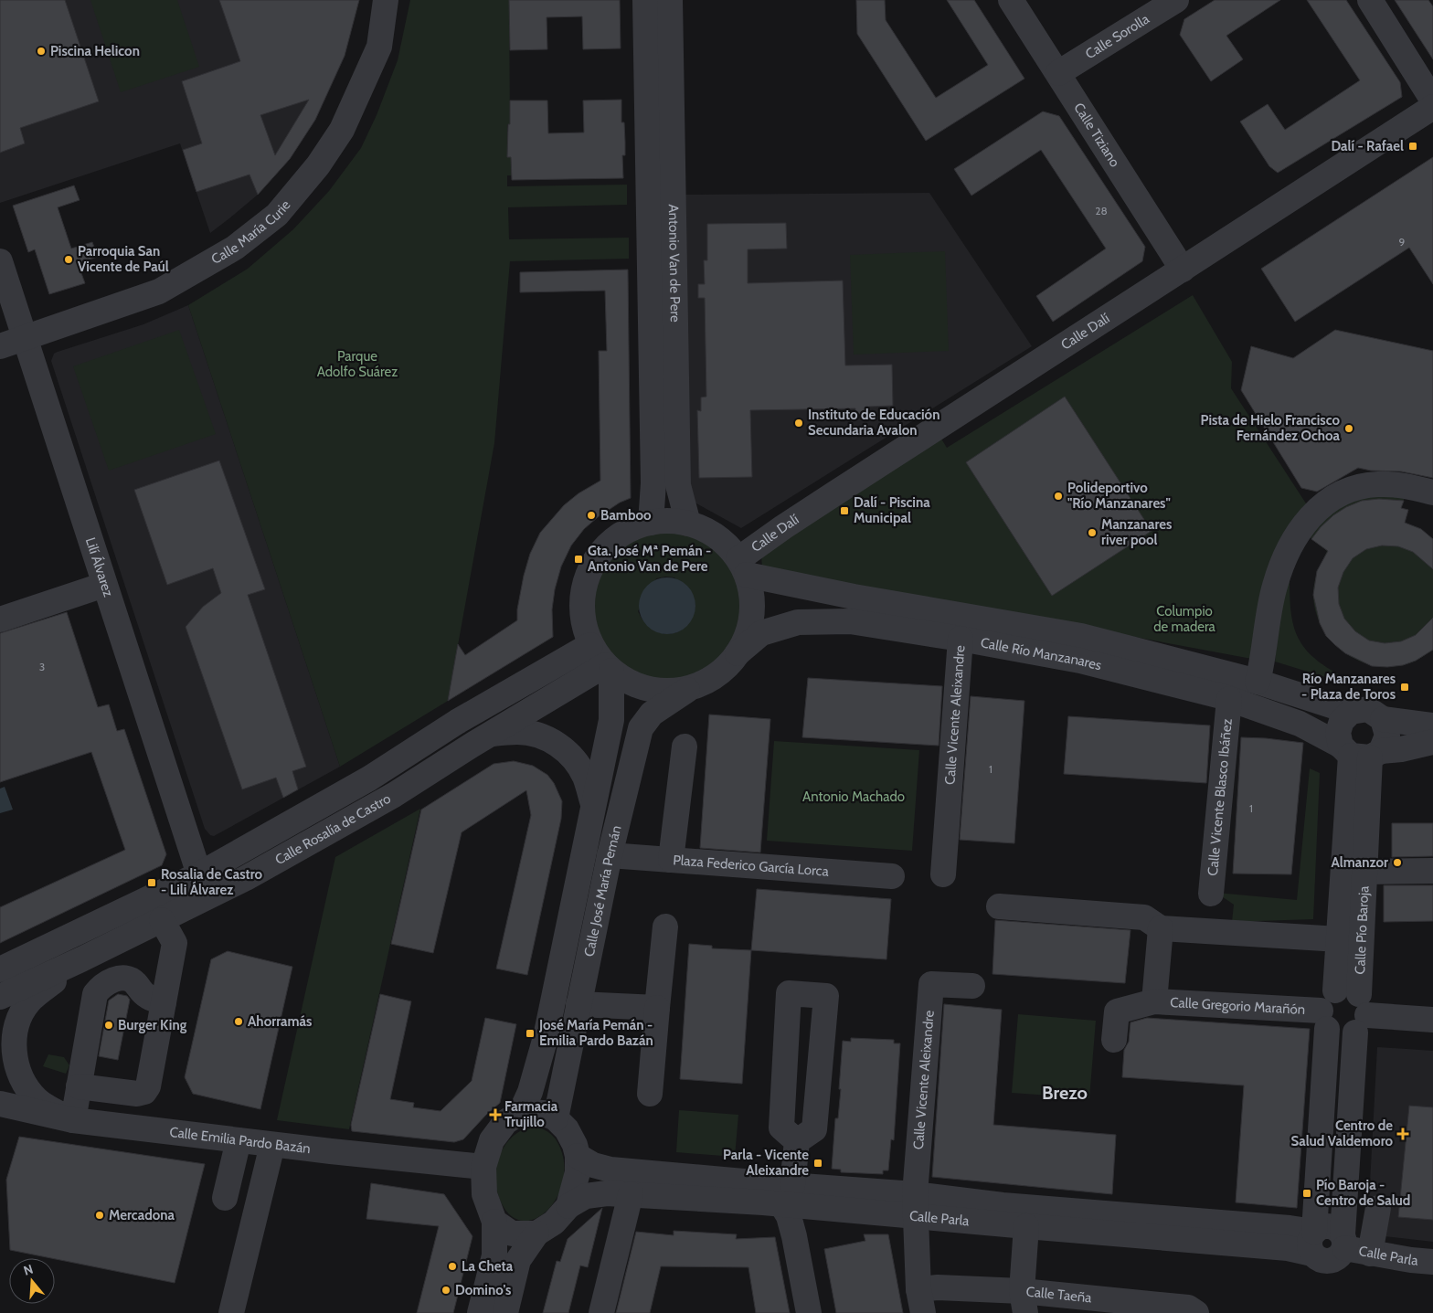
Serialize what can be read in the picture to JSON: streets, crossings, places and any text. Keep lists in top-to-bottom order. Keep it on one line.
{"streets":{"street":["Calle Sorolla","Calle Tiziano","Calle María Curie","Antonio Van de Pere","Calle Dalí","Lilí Álvarez","Calle Río Manzanares","Calle Vicente Aleixandre","Calle Vicente Blasco Ibáñez","Calle Rosalía de Castro","Plaza Federico García Lorca","Calle José María Pemán","Calle Pío Baroja","Calle Gregorio Marañón","Calle Emilia Pardo Bazán","Calle Parla","Calle Taeña"]},"crossings":[["Calle Sorolla","Calle Tiziano"],["Calle Tiziano","Calle Dalí"],["Calle María Curie","Lilí Álvarez"],["Calle Dalí","Calle Río Manzanares"],["Lilí Álvarez","Calle Rosalía de Castro"],["Calle Río Manzanares","Calle Vicente Aleixandre"],["Calle Río Manzanares","Calle Vicente Blasco Ibáñez"],["Calle Río Manzanares","Calle Pío Baroja"],["Calle Vicente Aleixandre","Calle Parla"],["Calle Rosalía de Castro","Calle José María Pemán"],["Plaza Federico García Lorca","Calle José María Pemán"],["Calle José María Pemán","Calle Emilia Pardo Bazán"],["Calle José María Pemán","Calle Parla"],["Calle Pío Baroja","Calle Gregorio Marañón"],["Calle Pío Baroja","Calle Parla"],["Calle Emilia Pardo Bazán","Calle Parla"]],"districts":["Brezo"],"parks":["Parque Adolfo Suárez","Columpio de madera","Antonio Machado"],"places":{"other":["Piscina Helicon","Parroquia San Vicente de Paúl","Instituto de Educación Secundaria Avalon","Pista de Hielo Francisco Fernández Ochoa","Polideportivo \"Río Manzanares\"","Bamboo","Manzanares river pool","Almanzor","Ahorramás","Burger King","Mercadona","La Cheta","Domino's"],"transit":["Dalí - Rafael","Dalí - Piscina Municipal","Gta. José Mª Pemán - Antonio Van de Pere","Río Manzanares - Plaza de Toros","Rosalia de Castro - Lili Álvarez","José María Pemán - Emilia Pardo Bazán","Parla - Vicente Aleixandre","Pío Baroja - Centro de Salud"],"health":["Farmacia Trujillo","Centro de Salud Valdemoro"]},"house_numbers":["28","9","3","1","1"],"north":"top"}
